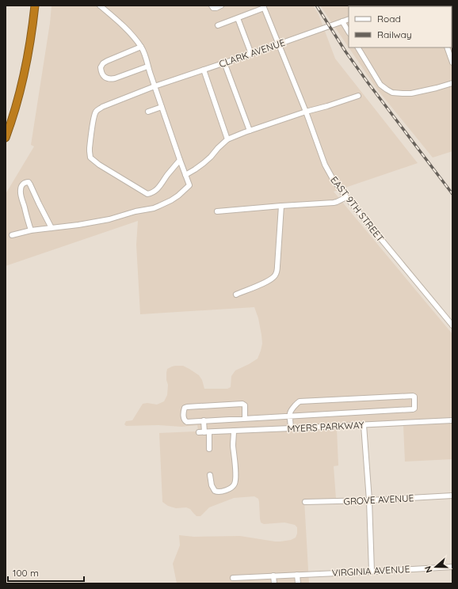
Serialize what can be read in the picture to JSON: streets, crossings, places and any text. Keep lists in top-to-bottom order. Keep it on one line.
{"streets":{"street":["CLARK AVENUE","EAST 9TH STREET","MYERS PARKWAY","GROVE AVENUE","VIRGINIA AVENUE"]},"crossings":[["CLARK AVENUE","EAST 9TH STREET"]],"legend":["Road","Railway"],"scale_bar":"100 m","north":"left"}
